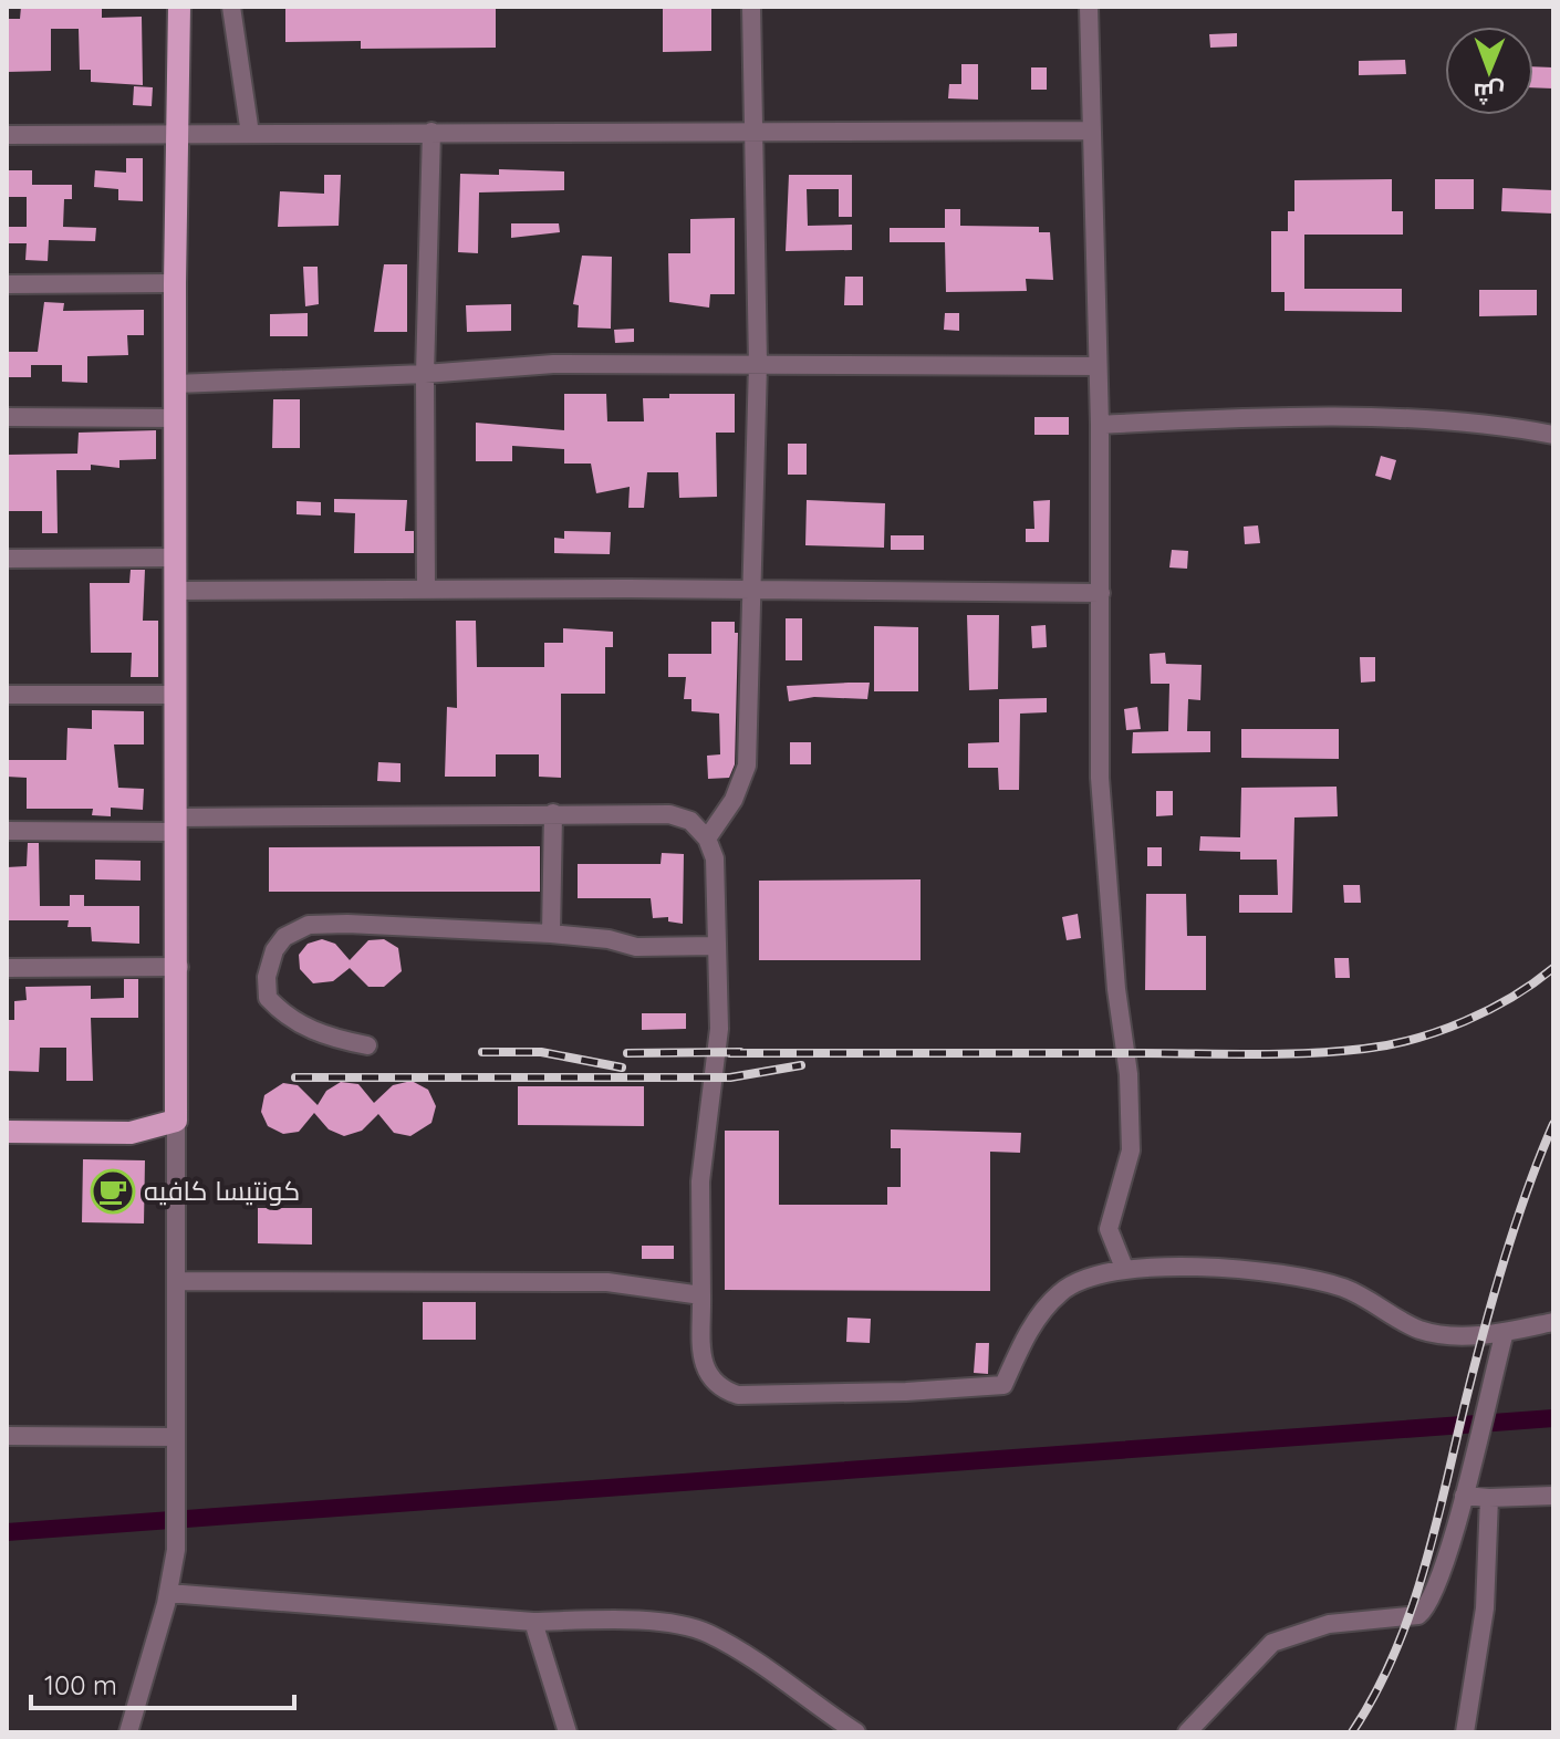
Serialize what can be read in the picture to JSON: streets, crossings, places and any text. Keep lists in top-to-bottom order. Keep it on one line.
{"places":{"cafe":["كونتيسا كافيه"]},"scale_bar":"100 m","north":"bottom"}
